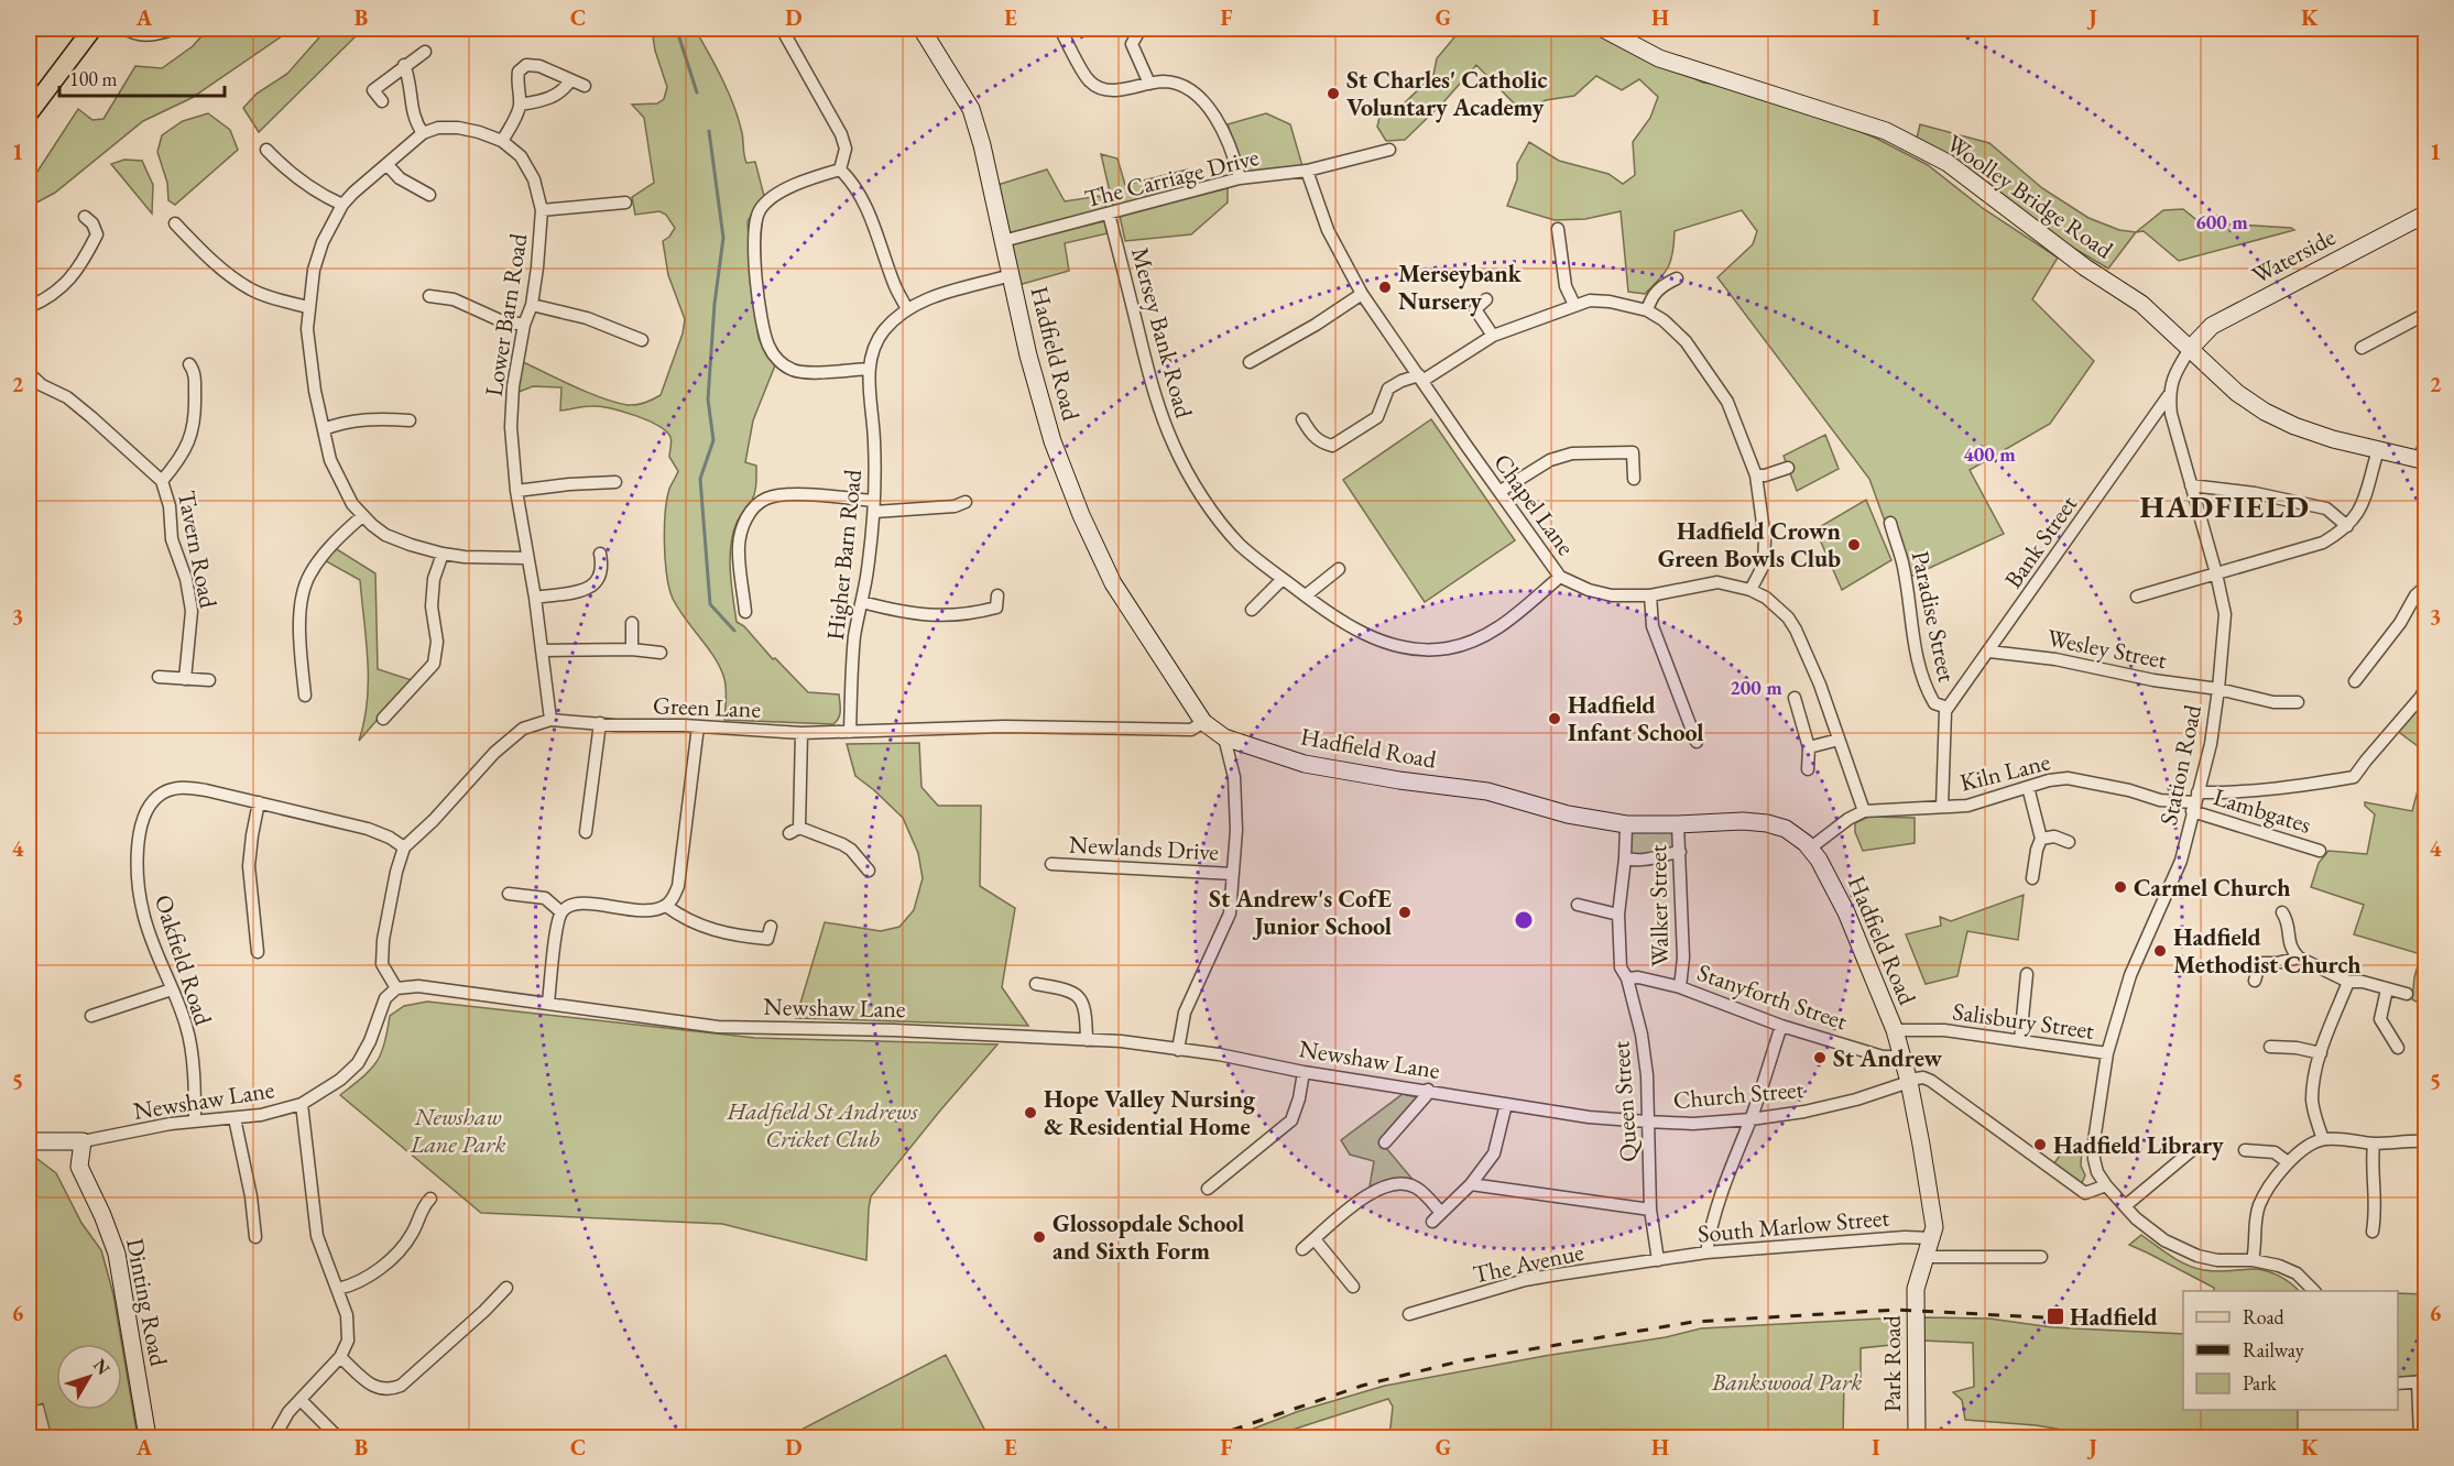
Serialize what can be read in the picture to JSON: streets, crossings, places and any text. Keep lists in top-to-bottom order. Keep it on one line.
{"streets":{"street":["The Carriage Drive","Woolley Bridge Road","Waterside","Lower Barn Road","Mersey Bank Road","Hadfield Road","Chapel Lane","Bank Street","Tavern Road","Higher Barn Road","Paradise Street","Wesley Street","Green Lane","Station Road","Kiln Lane","Lambgates","Newlands Drive","Walker Street","Oakfield Road","Stanyforth Street","Newshaw Lane","Salisbury Street","Church Street","Queen Street","South Marlow Street","The Avenue","Dinting Road","Park Road"]},"crossings":[["The Carriage Drive","Mersey Bank Road"],["The Carriage Drive","Hadfield Road"],["The Carriage Drive","Chapel Lane"],["Woolley Bridge Road","Waterside"],["Lower Barn Road","Green Lane"],["Mersey Bank Road","Chapel Lane"],["Hadfield Road","Higher Barn Road"],["Hadfield Road","Green Lane"],["Hadfield Road","Newlands Drive"],["Hadfield Road","Walker Street"],["Hadfield Road","Stanyforth Street"],["Hadfield Road","Salisbury Street"],["Hadfield Road","Church Street"],["Hadfield Road","Queen Street"],["Hadfield Road","South Marlow Street"],["Hadfield Road","Park Road"],["Chapel Lane","Kiln Lane"],["Bank Street","Paradise Street"],["Bank Street","Wesley Street"],["Bank Street","Station Road"],["Higher Barn Road","Green Lane"],["Wesley Street","Station Road"],["Green Lane","Oakfield Road"],["Green Lane","Newshaw Lane"],["Station Road","Kiln Lane"],["Station Road","Lambgates"],["Station Road","Salisbury Street"],["Kiln Lane","Lambgates"],["Newlands Drive","Newshaw Lane"],["Walker Street","Stanyforth Street"],["Oakfield Road","Newshaw Lane"],["Stanyforth Street","Queen Street"],["Newshaw Lane","Church Street"],["Newshaw Lane","Queen Street"],["Newshaw Lane","Dinting Road"],["Church Street","Queen Street"],["Queen Street","South Marlow Street"],["Queen Street","The Avenue"],["South Marlow Street","The Avenue"]],"districts":["HADFIELD"],"parks":["Hadfield St Andrews Cricket Club","Newshaw Lane Park","Bankswood Park"],"places":{"other":["St Charles' Catholic Voluntary Academy","Merseybank Nursery","Hadfield Crown Green Bowls Club","Hadfield Infant School","Carmel Church","St Andrew's CofE Junior School","Hadfield Methodist Church","St Andrew","Hope Valley Nursing & Residential Home","Hadfield Library","Glossopdale School and Sixth Form"],"transit":["Hadfield"]},"legend":["Road","Railway","Park"],"scale_bar":"100 m","north":"top right","grid":{"columns":["A","B","C","D","E","F","G","H","I","J","K"],"rows":["1","2","3","4","5","6"]},"rings":["600 m","400 m","200 m"]}
